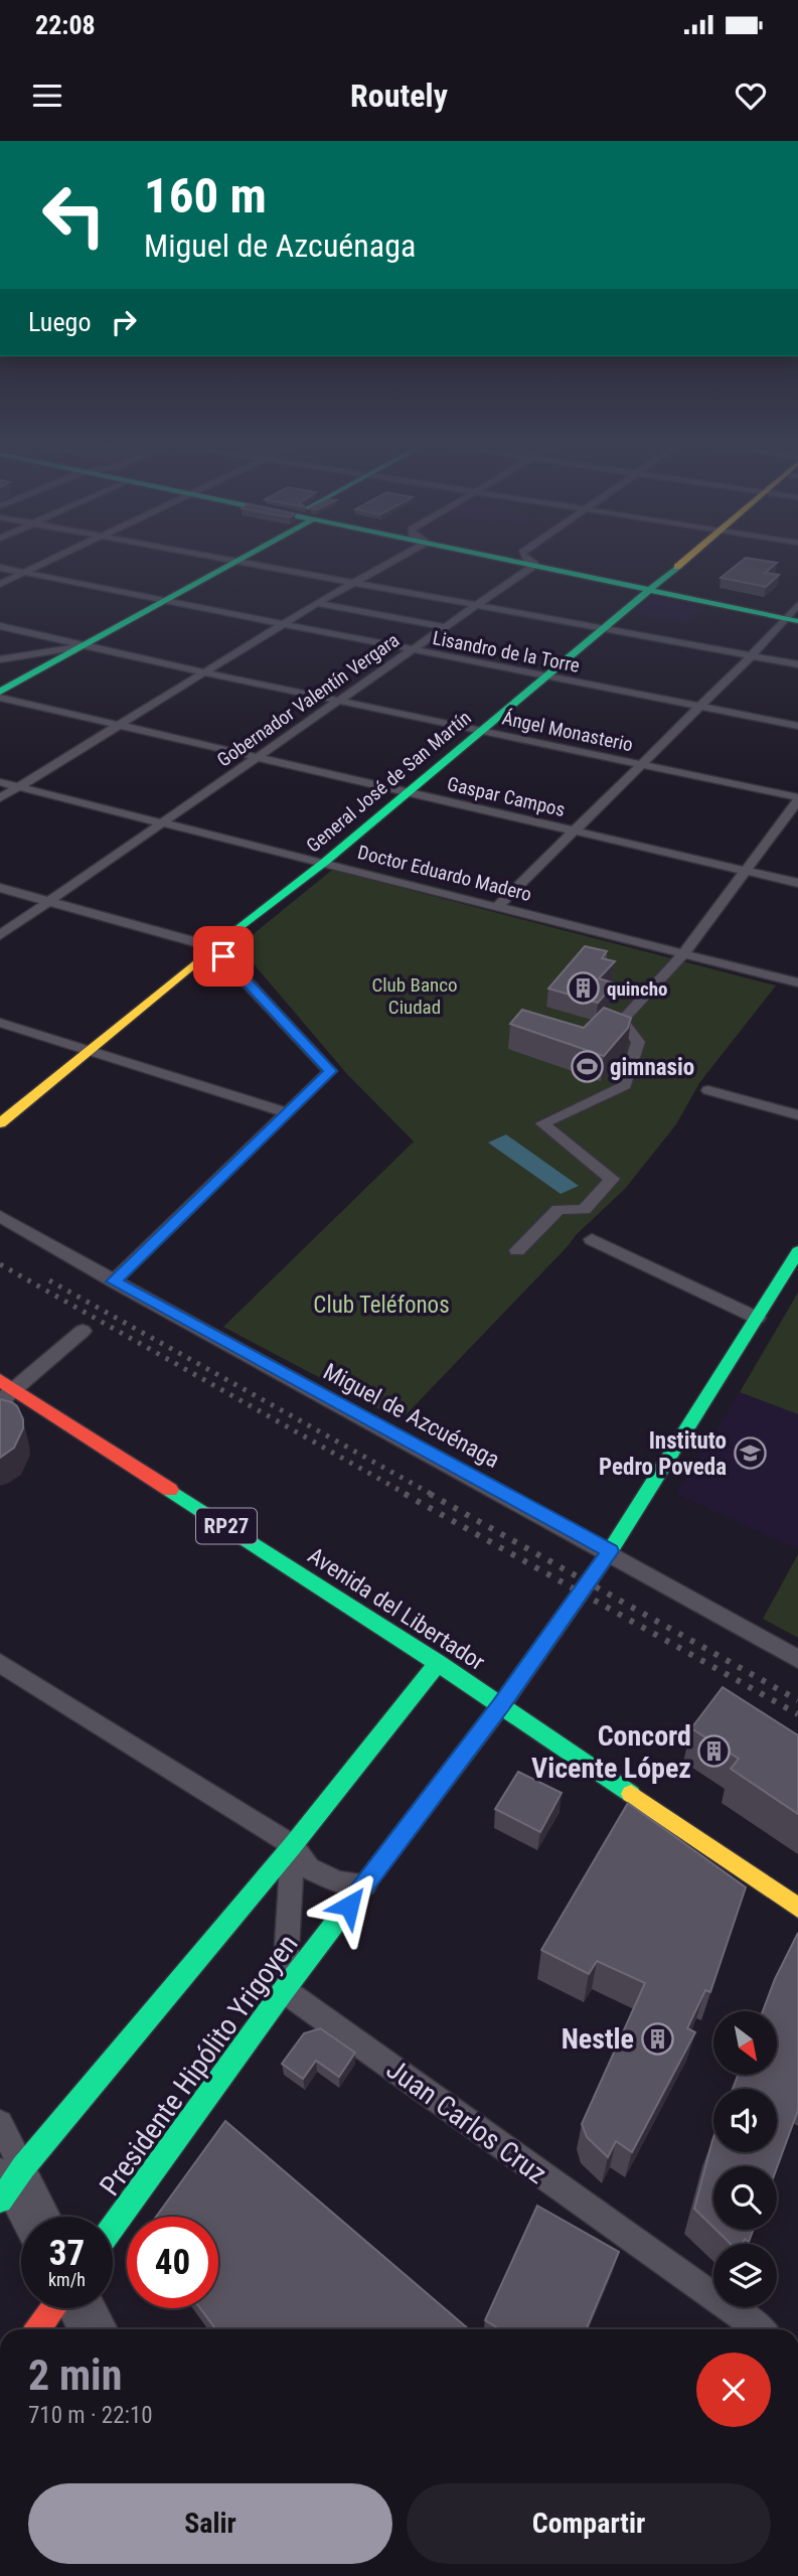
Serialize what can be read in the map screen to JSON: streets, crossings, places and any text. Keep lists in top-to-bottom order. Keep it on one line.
{"streets":{"street":["Lisandro de la Torre","Gobernador Valentín Vergara","Ángel Monasterio","General José de San Martín","Gaspar Campos","Doctor Eduardo Madero","Miguel de Azcuénaga","RP27","Avenida del Libertador","Presidente Hipólito Yrigoyen","Juan Carlos Cruz"]},"crossings":[["Lisandro de la Torre","Gobernador Valentín Vergara"],["Lisandro de la Torre","General José de San Martín"],["Gobernador Valentín Vergara","Ángel Monasterio"],["Gobernador Valentín Vergara","Gaspar Campos"],["Gobernador Valentín Vergara","Doctor Eduardo Madero"],["Ángel Monasterio","General José de San Martín"],["General José de San Martín","Gaspar Campos"],["General José de San Martín","Doctor Eduardo Madero"],["Miguel de Azcuénaga","Presidente Hipólito Yrigoyen"],["Avenida del Libertador","Presidente Hipólito Yrigoyen"],["Presidente Hipólito Yrigoyen","Juan Carlos Cruz"]],"parks":["Club Banco Ciudad","Club Teléfonos"],"places":{"building":["quincho","Concord Vicente López","Nestle"],"sports":["gimnasio"],"school or university":["Instituto Pedro Poveda"]},"north":"bottom right","page":{"status":"22:08","header":"Routely","turn":["160 m","Miguel de Azcuénaga"],"then":"Luego","speed":"37 km/h","limit":"40","heading":["2 min","710 m · 22:10"],"buttons":["Salir","Compartir"]}}
